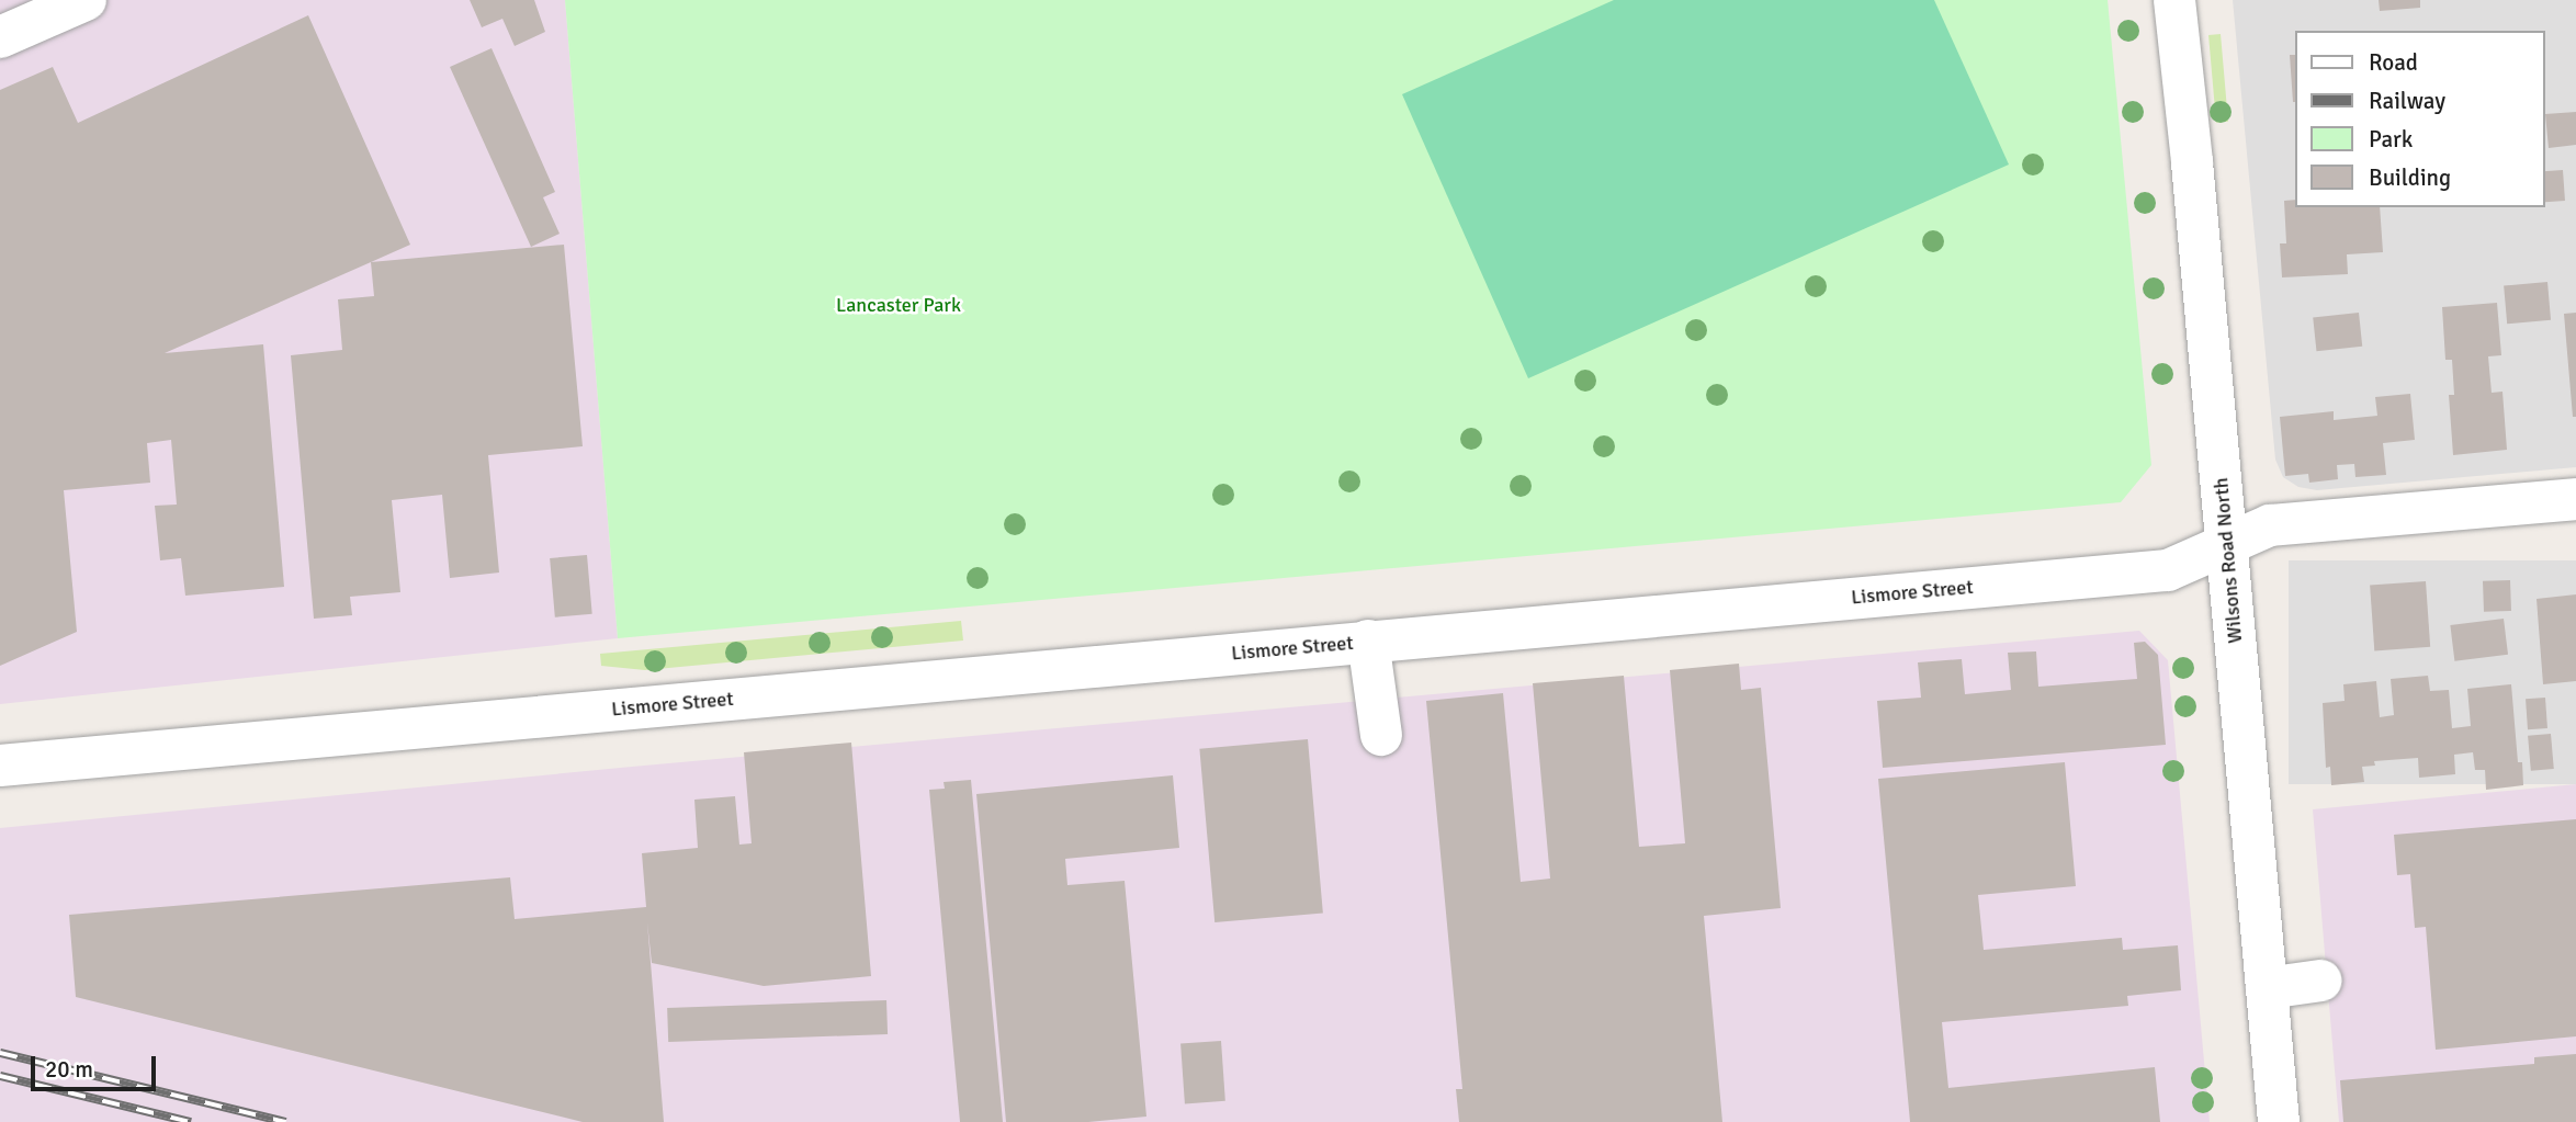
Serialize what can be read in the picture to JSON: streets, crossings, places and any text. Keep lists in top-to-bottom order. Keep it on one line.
{"streets":{"street":["Wilsons Road North","Lismore Street"]},"crossings":[["Wilsons Road North","Lismore Street"]],"parks":["Lancaster Park"],"legend":["Road","Railway","Park","Building"],"scale_bar":"20 m"}
